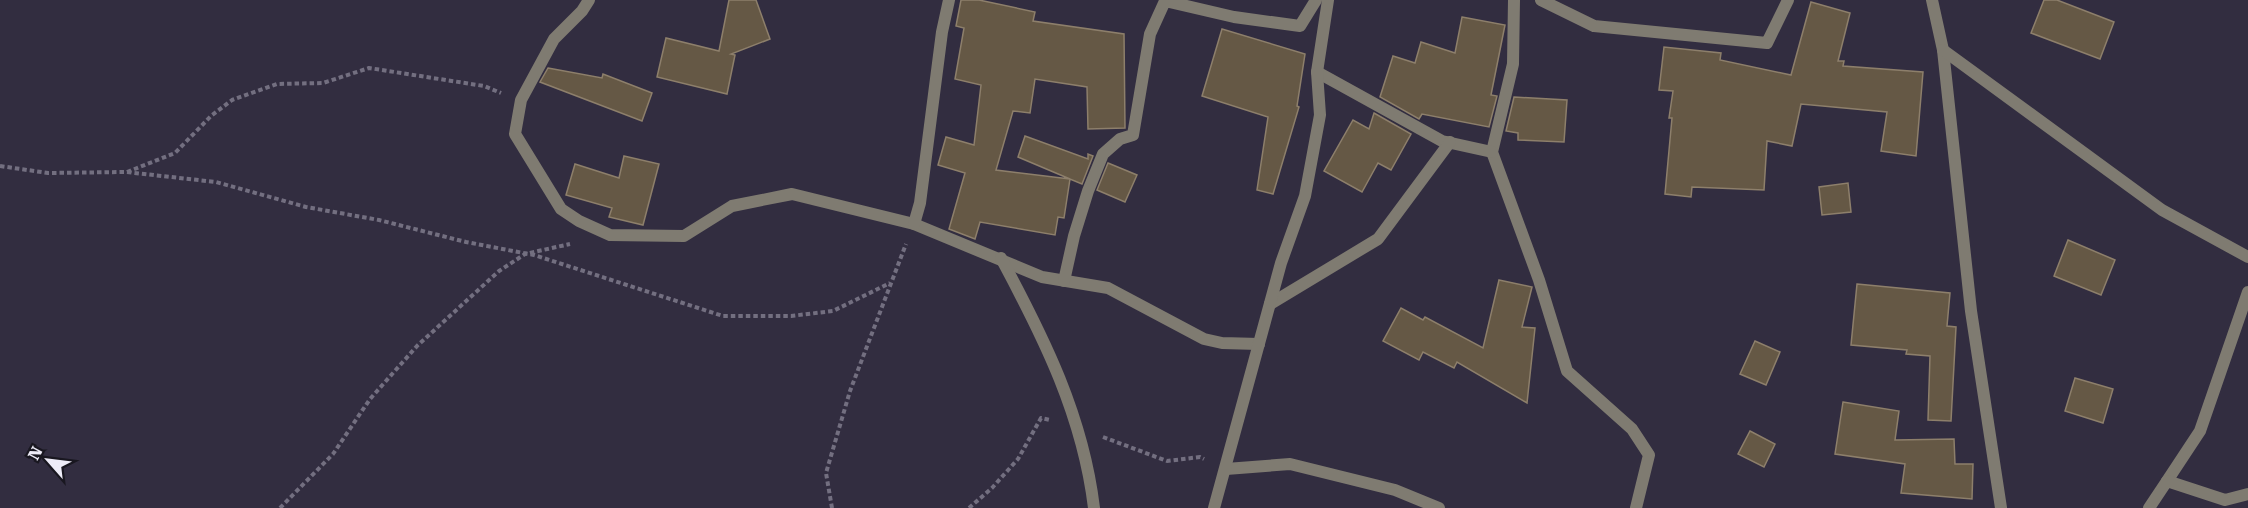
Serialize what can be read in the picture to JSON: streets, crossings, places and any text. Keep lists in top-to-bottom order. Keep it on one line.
{"north":"top left"}
